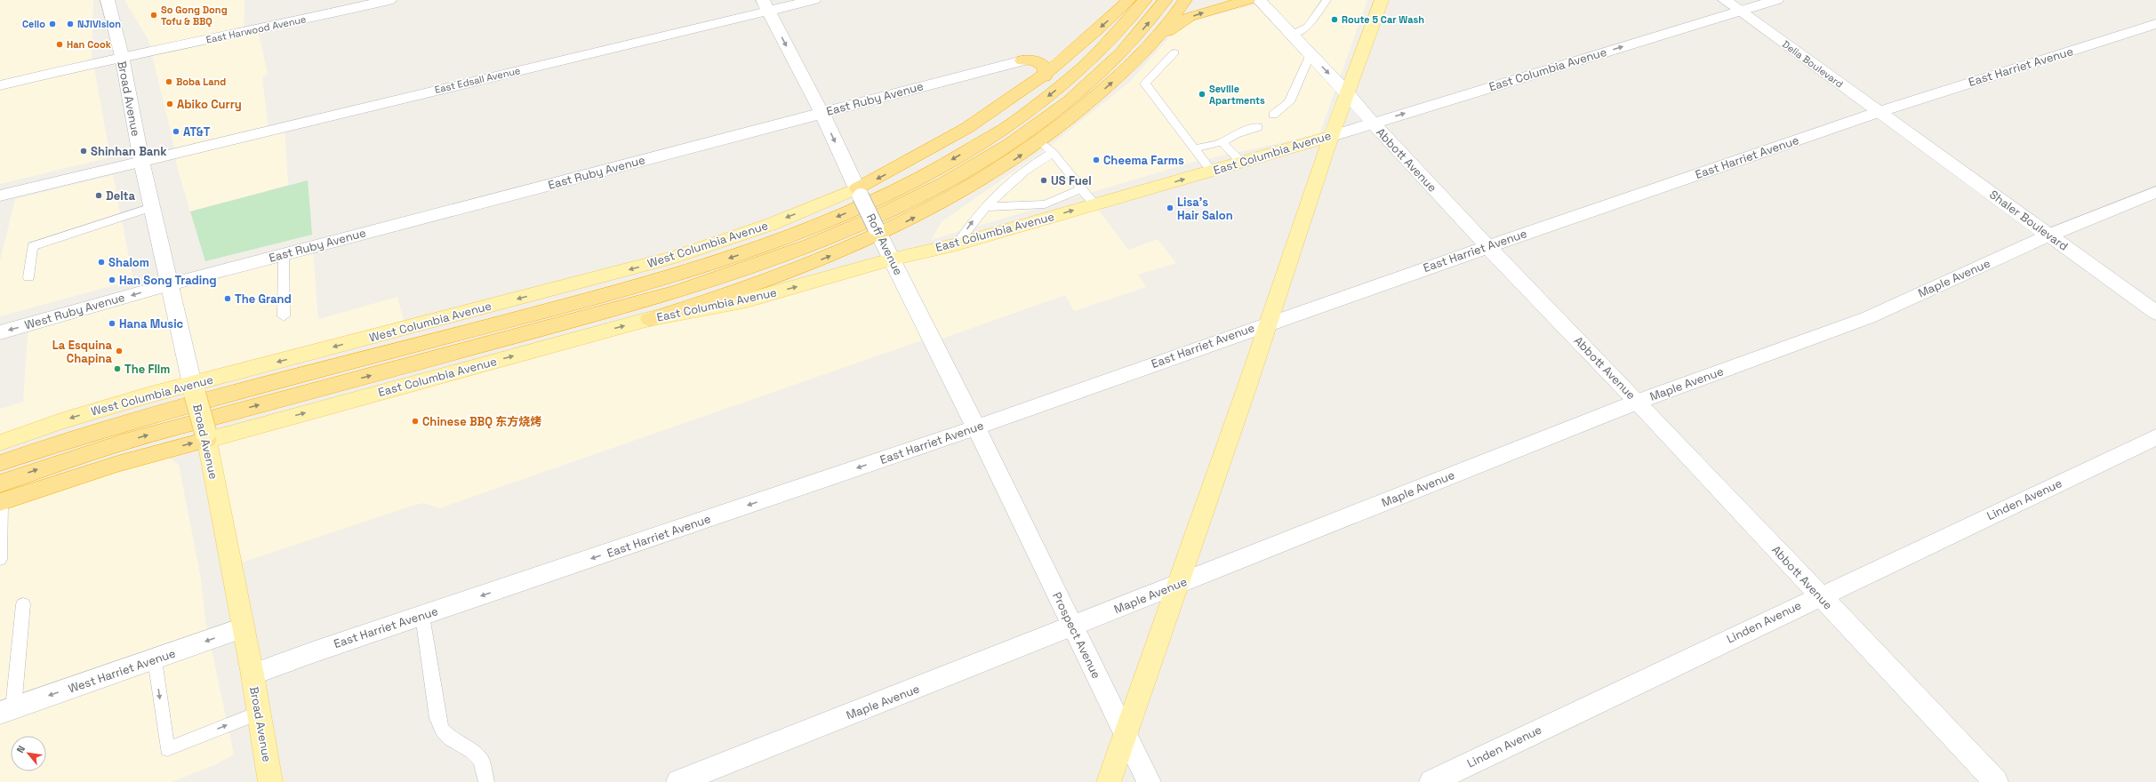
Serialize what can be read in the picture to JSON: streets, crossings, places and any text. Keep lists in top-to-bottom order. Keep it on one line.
{"streets":{"main road":["East Columbia Avenue","Broad Avenue","West Columbia Avenue"],"street":["East Harwood Avenue","Delia Boulevard","East Harriet Avenue","East Edsall Avenue","East Ruby Avenue","Abbott Avenue","Shaler Boulevard","Roff Avenue","Maple Avenue","West Ruby Avenue","Linden Avenue","Prospect Avenue","West Harriet Avenue"]},"crossings":[["East Harwood Avenue","Broad Avenue"],["Delia Boulevard","East Harriet Avenue"],["Delia Boulevard","East Columbia Avenue"],["Delia Boulevard","Shaler Boulevard"],["East Harriet Avenue","Broad Avenue"],["East Harriet Avenue","Abbott Avenue"],["East Harriet Avenue","Roff Avenue"],["East Columbia Avenue","Broad Avenue"],["East Columbia Avenue","Abbott Avenue"],["East Columbia Avenue","Roff Avenue"],["East Edsall Avenue","Broad Avenue"],["East Edsall Avenue","Roff Avenue"],["Broad Avenue","East Ruby Avenue"],["Broad Avenue","West Columbia Avenue"],["Broad Avenue","West Ruby Avenue"],["Broad Avenue","West Harriet Avenue"],["East Ruby Avenue","Roff Avenue"],["East Ruby Avenue","West Ruby Avenue"],["Abbott Avenue","Maple Avenue"],["Abbott Avenue","Linden Avenue"],["Shaler Boulevard","Maple Avenue"],["West Columbia Avenue","Roff Avenue"],["Roff Avenue","Prospect Avenue"],["Maple Avenue","Prospect Avenue"]],"one_way":["East Columbia Avenue","West Columbia Avenue","Roff Avenue","West Ruby Avenue","West Harriet Avenue"],"places":["So Gong Dong Tofu & BBQ","Route 5 Car Wash","Cello","NJIVision","Han Cook","Boba Land","Seville Apartments","Abiko Curry","AT&T","Shinhan Bank","Cheema Farms","US Fuel","Delta","Lisa's Hair Salon","Shalom","Han Song Trading","The Grand","Hana Music","La Esquina Chapina","The FIlm","Chinese BBQ 东方烧烤"],"north":"top left"}
